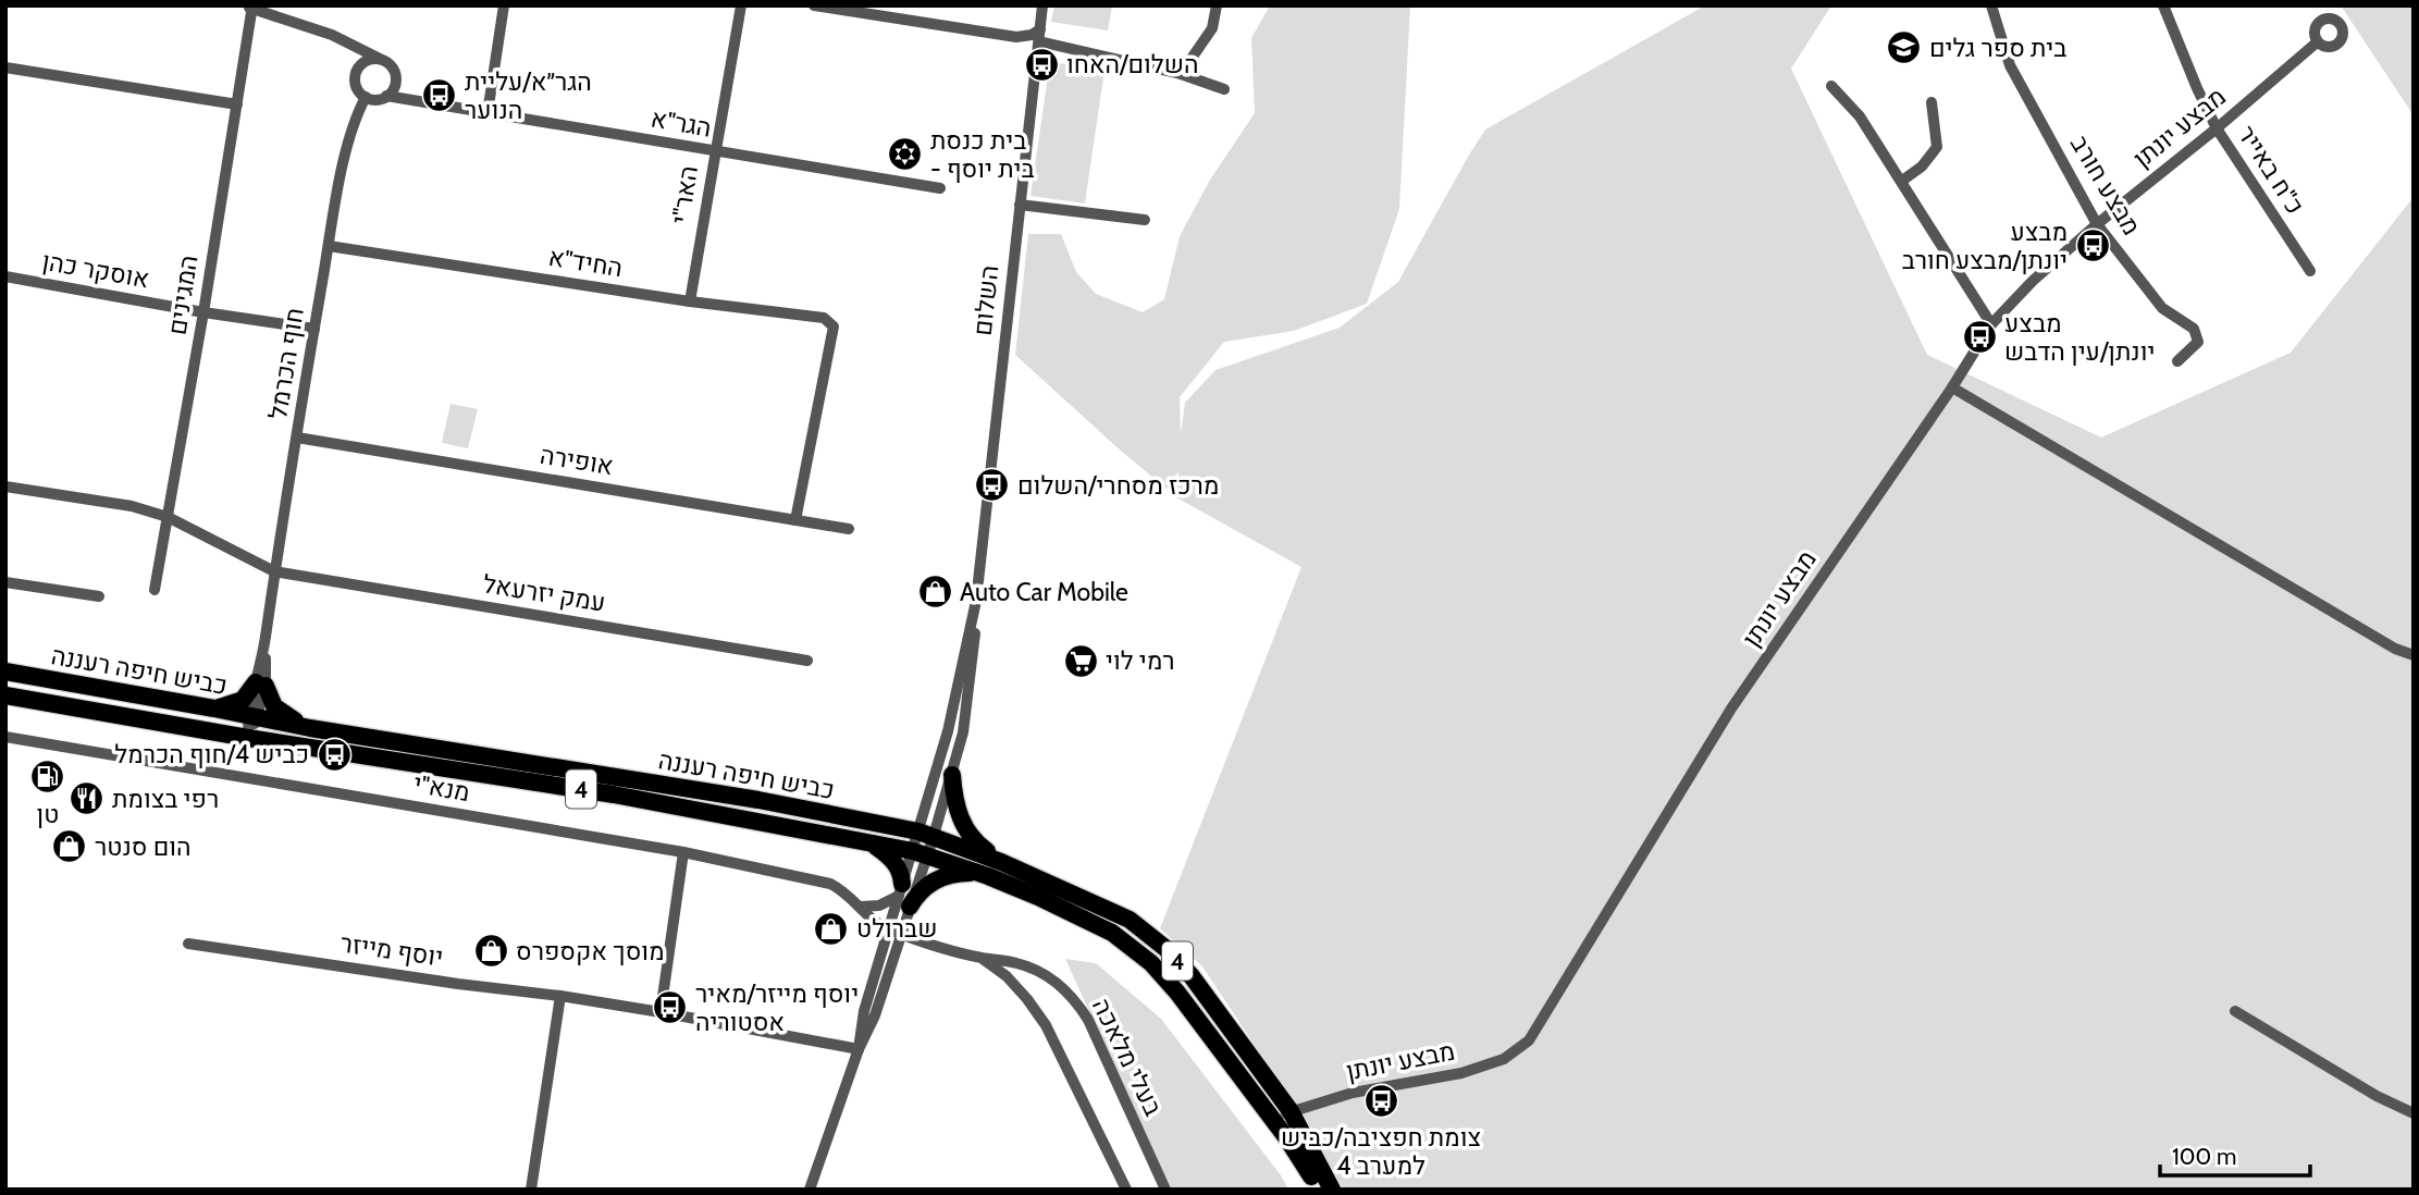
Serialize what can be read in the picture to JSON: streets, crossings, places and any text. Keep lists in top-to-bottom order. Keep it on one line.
{"streets":{"highway":["כביש חיפה רעננה","4"],"street":["הגר\"א","מבצע יונתן","כ\"ח באייר","מבצע חורב","האר\"י","החיד\"א","אוסקר כהן","המגינים","השלום","חוף הכרמל","אופירה","עמק יזרעאל","מנא\"י","יוסף מייזר","בעלי מלאכה"]},"crossings":[["הגר\"א","האר\"י"],["הגר\"א","חוף הכרמל"],["מבצע יונתן","כ\"ח באייר"],["מבצע יונתן","מבצע חורב"],["מבצע יונתן","כביש חיפה רעננה"],["האר\"י","החיד\"א"],["החיד\"א","חוף הכרמל"],["החיד\"א","אופירה"],["אוסקר כהן","המגינים"],["אוסקר כהן","חוף הכרמל"],["המגינים","עמק יזרעאל"],["השלום","כביש חיפה רעננה"],["חוף הכרמל","אופירה"],["חוף הכרמל","עמק יזרעאל"],["חוף הכרמל","כביש חיפה רעננה"],["מנא\"י","בעלי מלאכה"]],"places":{"school or university":["בית ספר גלים"],"bus stop":["השלום/האחו","הגר״א/עליית הנוער","מבצע יונתן/מבצע חורב","מבצע יונתן/עין הדבש","מרכז מסחרי/השלום","כביש 4/חוף הכרמל","יוסף מייזר/מאיר אסטוריה","צומת חפציבה/כביש 4 למערב"],"synagogue":["בית כנסת - בית יוסף"],"shop":["Auto Car Mobile","הום סנטר","שברולט","מוסך אקספרס"],"supermarket":["רמי לוי"],"fuel station":["טן"],"restaurant":["רפי בצומת"]},"scale_bar":"100 m"}
